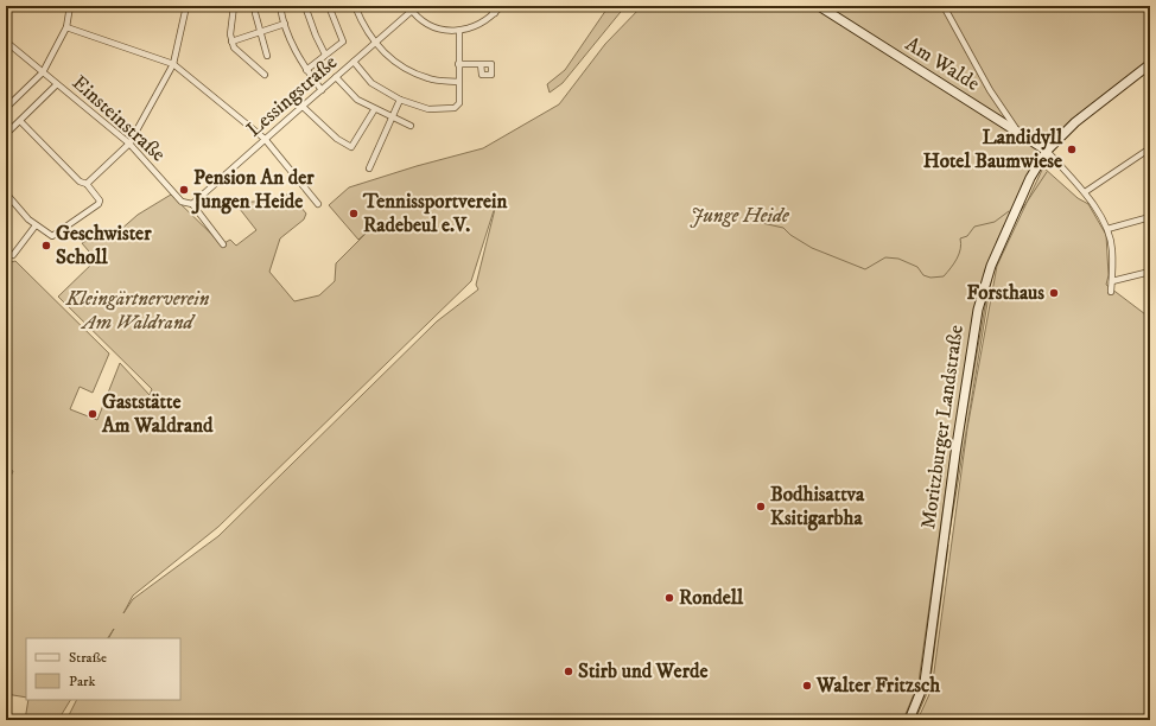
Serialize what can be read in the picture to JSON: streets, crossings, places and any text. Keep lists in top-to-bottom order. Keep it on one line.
{"streets":{"main road":["Am Walde","Moritzburger Landstraße"],"street":["Lessingstraße","Einsteinstraße"]},"crossings":[["Am Walde","Moritzburger Landstraße"],["Lessingstraße","Einsteinstraße"]],"parks":["Junge Heide","Kleingärtnerverein Am Waldrand"],"places":["Landidyll Hotel Baumwiese","Pension An der Jungen Heide","Tennissportverein Radebeul e.V.","Geschwister Scholl","Forsthaus","Gaststätte Am Waldrand","Bodhisattva Ksitigarbha","Rondell","Stirb und Werde","Walter Fritzsch"],"legend":["Straße","Park"]}
